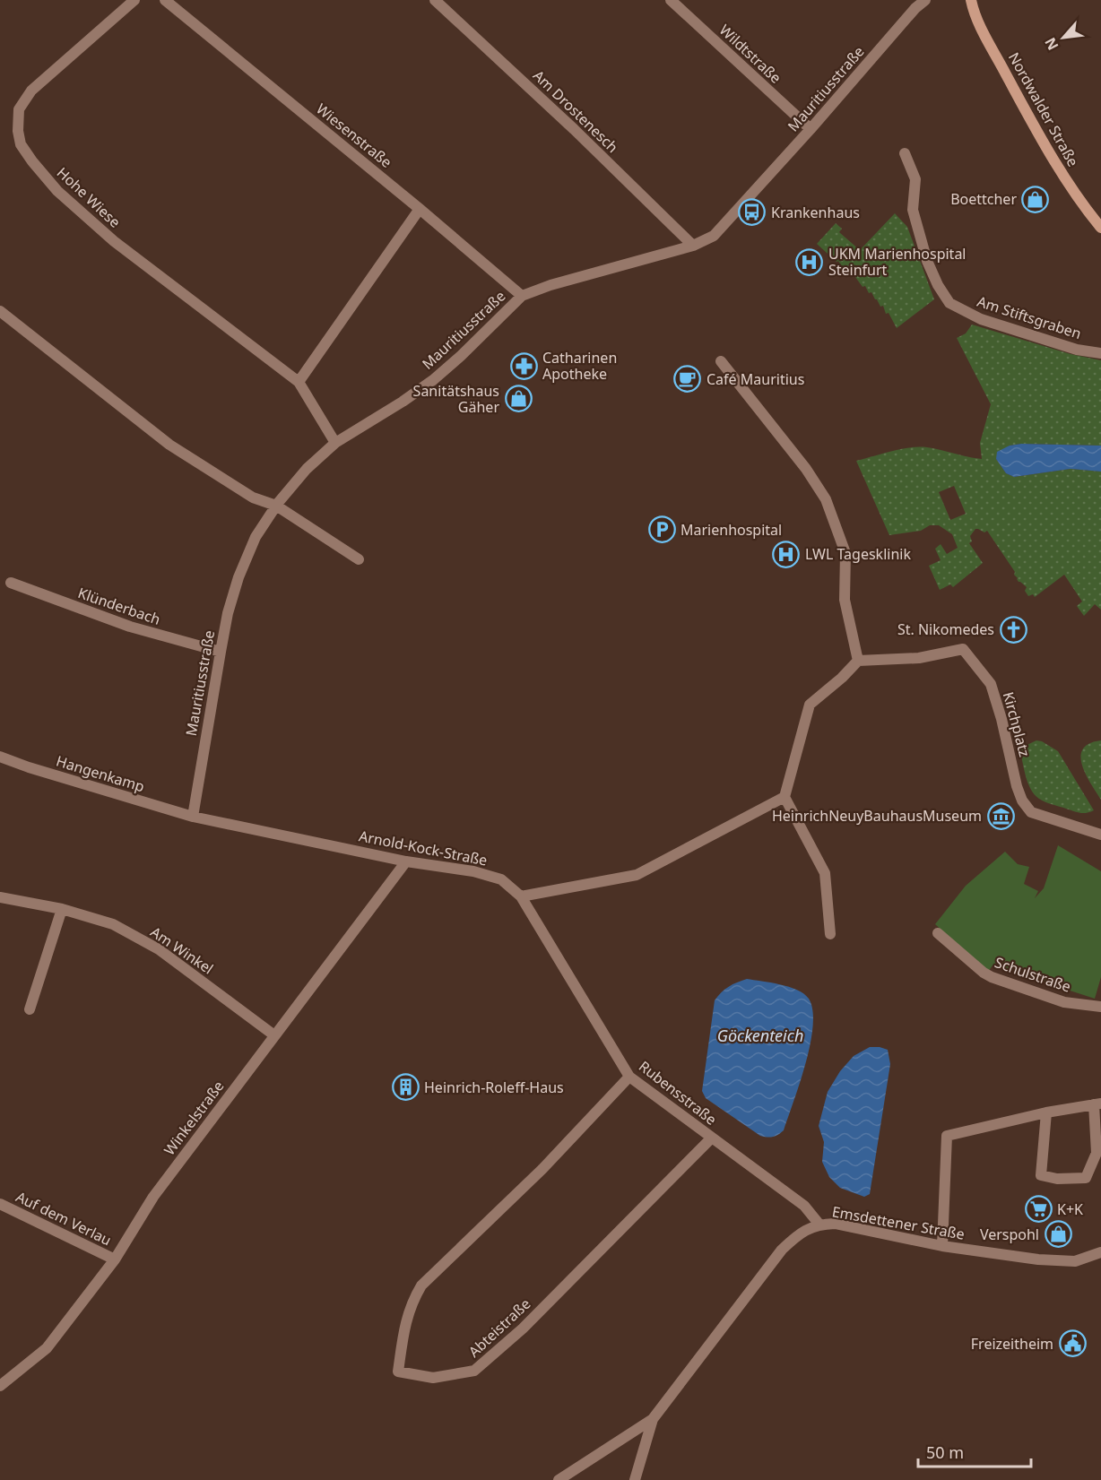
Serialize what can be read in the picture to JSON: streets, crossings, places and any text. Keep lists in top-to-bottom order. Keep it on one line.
{"streets":{"street":["Wildtstraße","Mauritiusstraße","Nordwalder Straße","Am Drostenesch","Wiesenstraße","Hohe Wiese","Am Stiftsgraben","Klünderbach","Kirchplatz","Hangenkamp","Arnold-Kock-Straße","Am Winkel","Schulstraße","Rubensstraße","Winkelstraße","Auf dem Verlau","Emsdettener Straße","Abteistraße"]},"crossings":[["Wildtstraße","Mauritiusstraße"],["Mauritiusstraße","Am Drostenesch"],["Mauritiusstraße","Wiesenstraße"],["Mauritiusstraße","Hohe Wiese"],["Mauritiusstraße","Klünderbach"],["Mauritiusstraße","Hangenkamp"],["Mauritiusstraße","Arnold-Kock-Straße"],["Hangenkamp","Arnold-Kock-Straße"],["Arnold-Kock-Straße","Rubensstraße"],["Arnold-Kock-Straße","Winkelstraße"],["Am Winkel","Winkelstraße"],["Rubensstraße","Emsdettener Straße"],["Rubensstraße","Abteistraße"],["Winkelstraße","Auf dem Verlau"]],"water":["Göckenteich"],"places":{"shop":["Boettcher","Sanitätshaus Gäher","Verspohl"],"bus stop":["Krankenhaus"],"hospital":["UKM Marienhospital Steinfurt","LWL Tagesklinik"],"pharmacy":["Catharinen Apotheke"],"cafe":["Café Mauritius"],"parking":["Marienhospital"],"church":["St. Nikomedes"],"museum":["HeinrichNeuyBauhausMuseum"],"building":["Heinrich-Roleff-Haus"],"supermarket":["K+K"],"public building":["Freizeitheim"]},"scale_bar":"50 m","north":"bottom left"}
